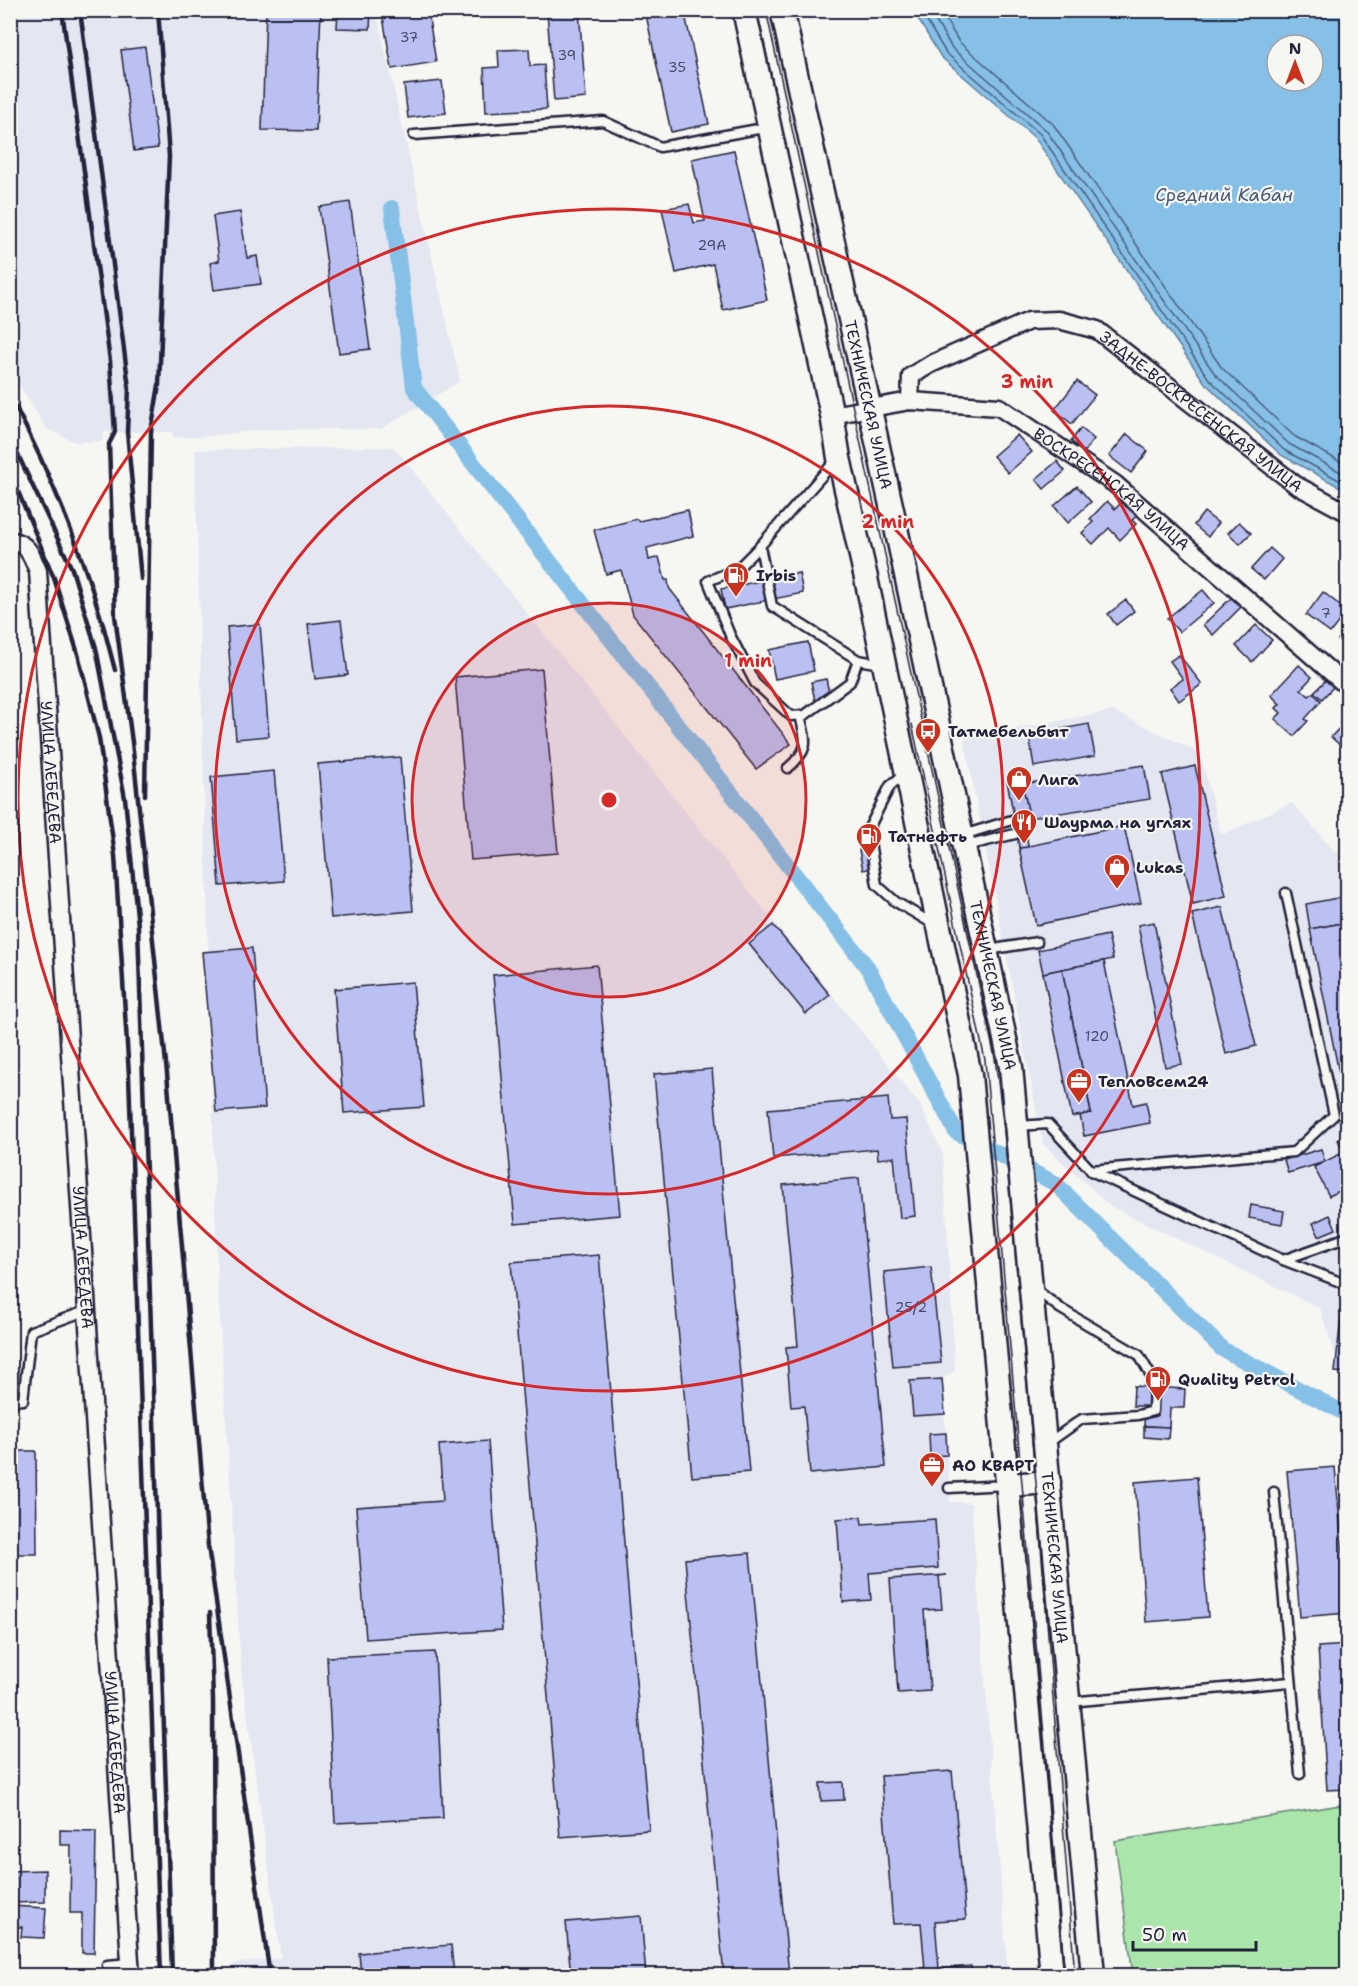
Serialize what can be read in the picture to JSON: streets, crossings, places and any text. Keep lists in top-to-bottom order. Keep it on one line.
{"streets":{"main road":["ТЕХНИЧЕСКАЯ УЛИЦА"],"street":["ЗАДНЕ-ВОСКРЕСЕНСКАЯ УЛИЦА","ВОСКРЕСЕНСКАЯ УЛИЦА","УЛИЦА ЛЕБЕДЕВА"]},"crossings":[["ТЕХНИЧЕСКАЯ УЛИЦА","ВОСКРЕСЕНСКАЯ УЛИЦА"],["ЗАДНЕ-ВОСКРЕСЕНСКАЯ УЛИЦА","ВОСКРЕСЕНСКАЯ УЛИЦА"]],"water":["Средний Кабан"],"places":{"fuel station":["Irbis","Татнефть","Quality Petrol"],"bus stop":["Татмебельбыт"],"shop":["Лига","Lukas"],"restaurant":["Шаурма на углях"],"office":["ТеплоВсем24","АО КВАРТ"]},"house_numbers":["37","39","35","29А","7","120","25/2"],"scale_bar":"50 m","north":"top","rings":["3 min","2 min","1 min"]}
